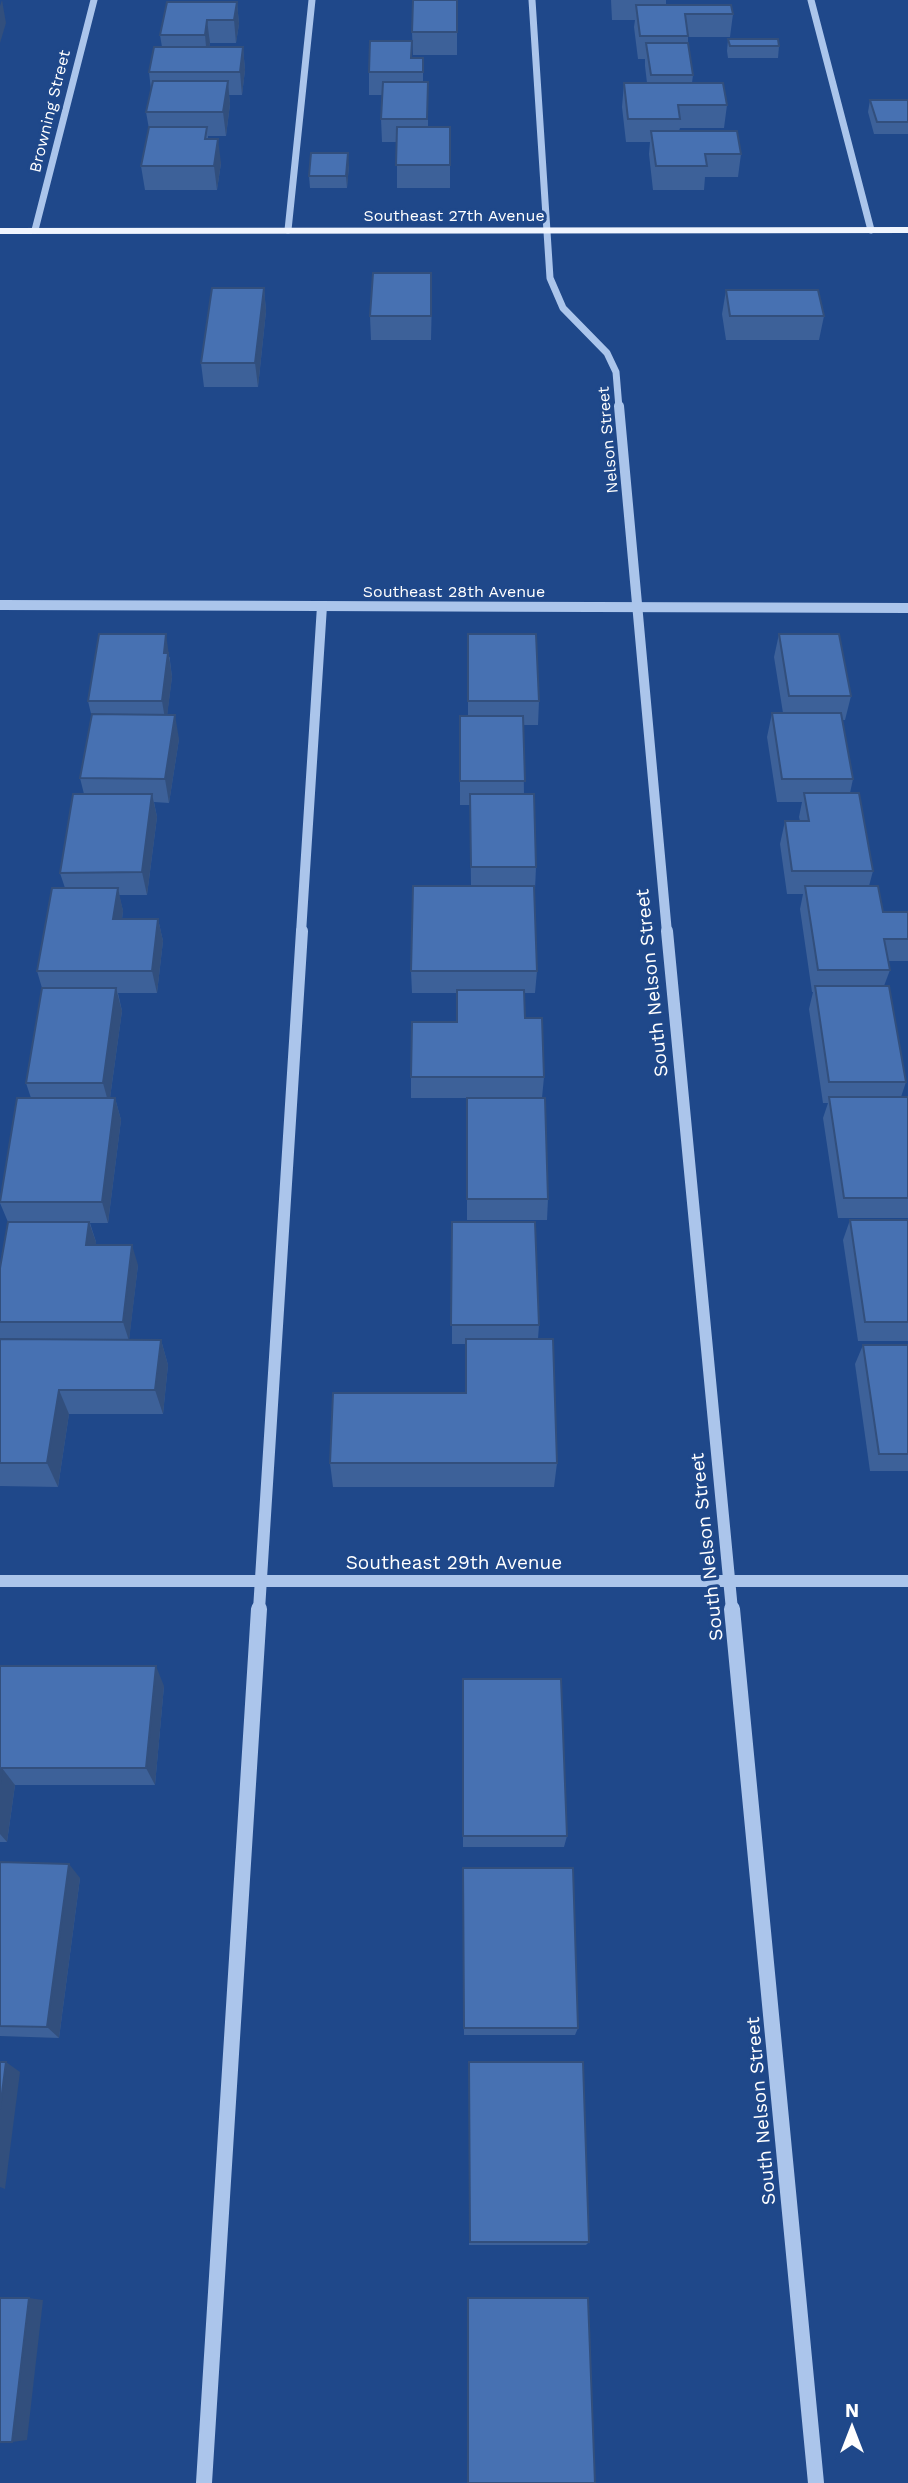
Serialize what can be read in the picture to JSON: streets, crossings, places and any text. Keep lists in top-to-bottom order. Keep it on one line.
{"streets":{"main road":["Southeast 27th Avenue"],"street":["Browning Street","Nelson Street","Southeast 28th Avenue","South Nelson Street","Southeast 29th Avenue"]},"crossings":[["Browning Street","Southeast 27th Avenue"],["Southeast 27th Avenue","Nelson Street"],["Nelson Street","Southeast 28th Avenue"],["Nelson Street","South Nelson Street"],["Southeast 28th Avenue","South Nelson Street"],["South Nelson Street","Southeast 29th Avenue"]],"north":"top"}
